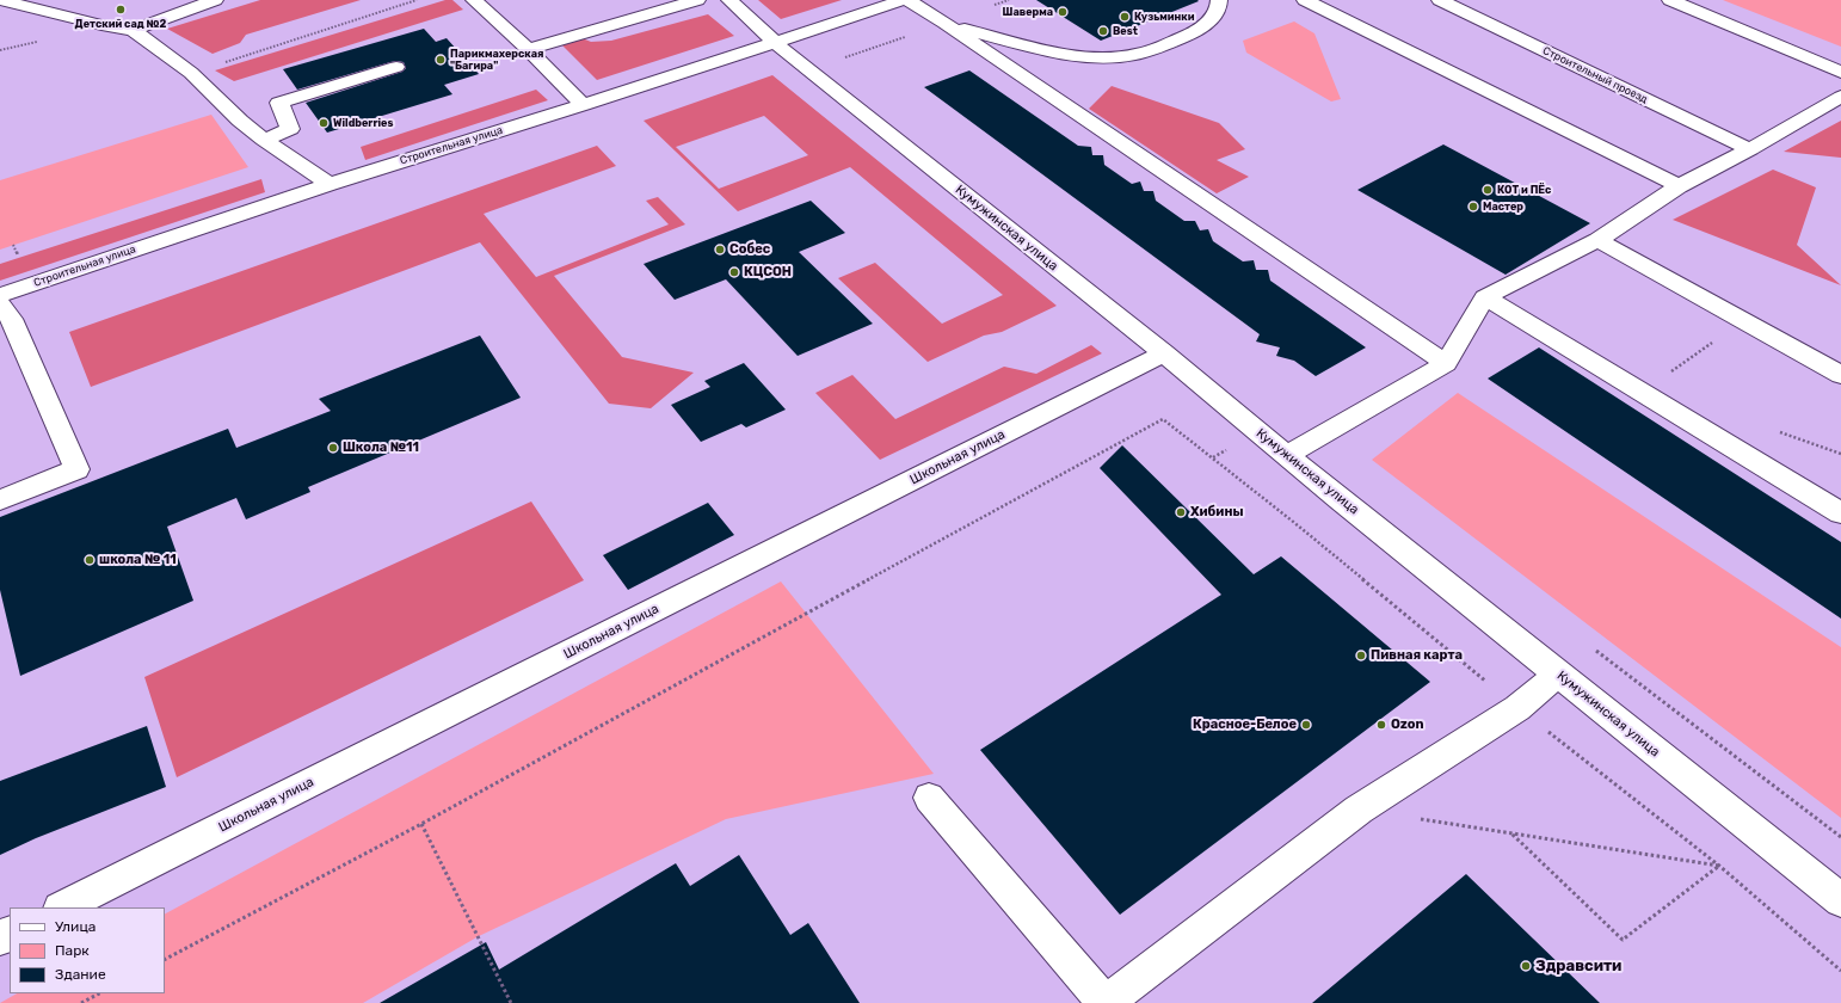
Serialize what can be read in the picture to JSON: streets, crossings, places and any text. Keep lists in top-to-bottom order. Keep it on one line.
{"streets":{"street":["Строительный проезд","Строительная улица","Кумужинская улица","Школьная улица"]},"crossings":[["Строительная улица","Кумужинская улица"],["Кумужинская улица","Школьная улица"]],"places":["Детский сад №2","Шаверма","Кузьминки","Best","Парикмахерская \"Багира\"","Wildberries","КОТ и ПЁс","Мастер","Собес","КЦСОН","Школа №11","Хибины","школа № 11","Пивная карта","Красное-Белое","Ozon","Здравсити"],"legend":["Улица","Парк","Здание"]}
